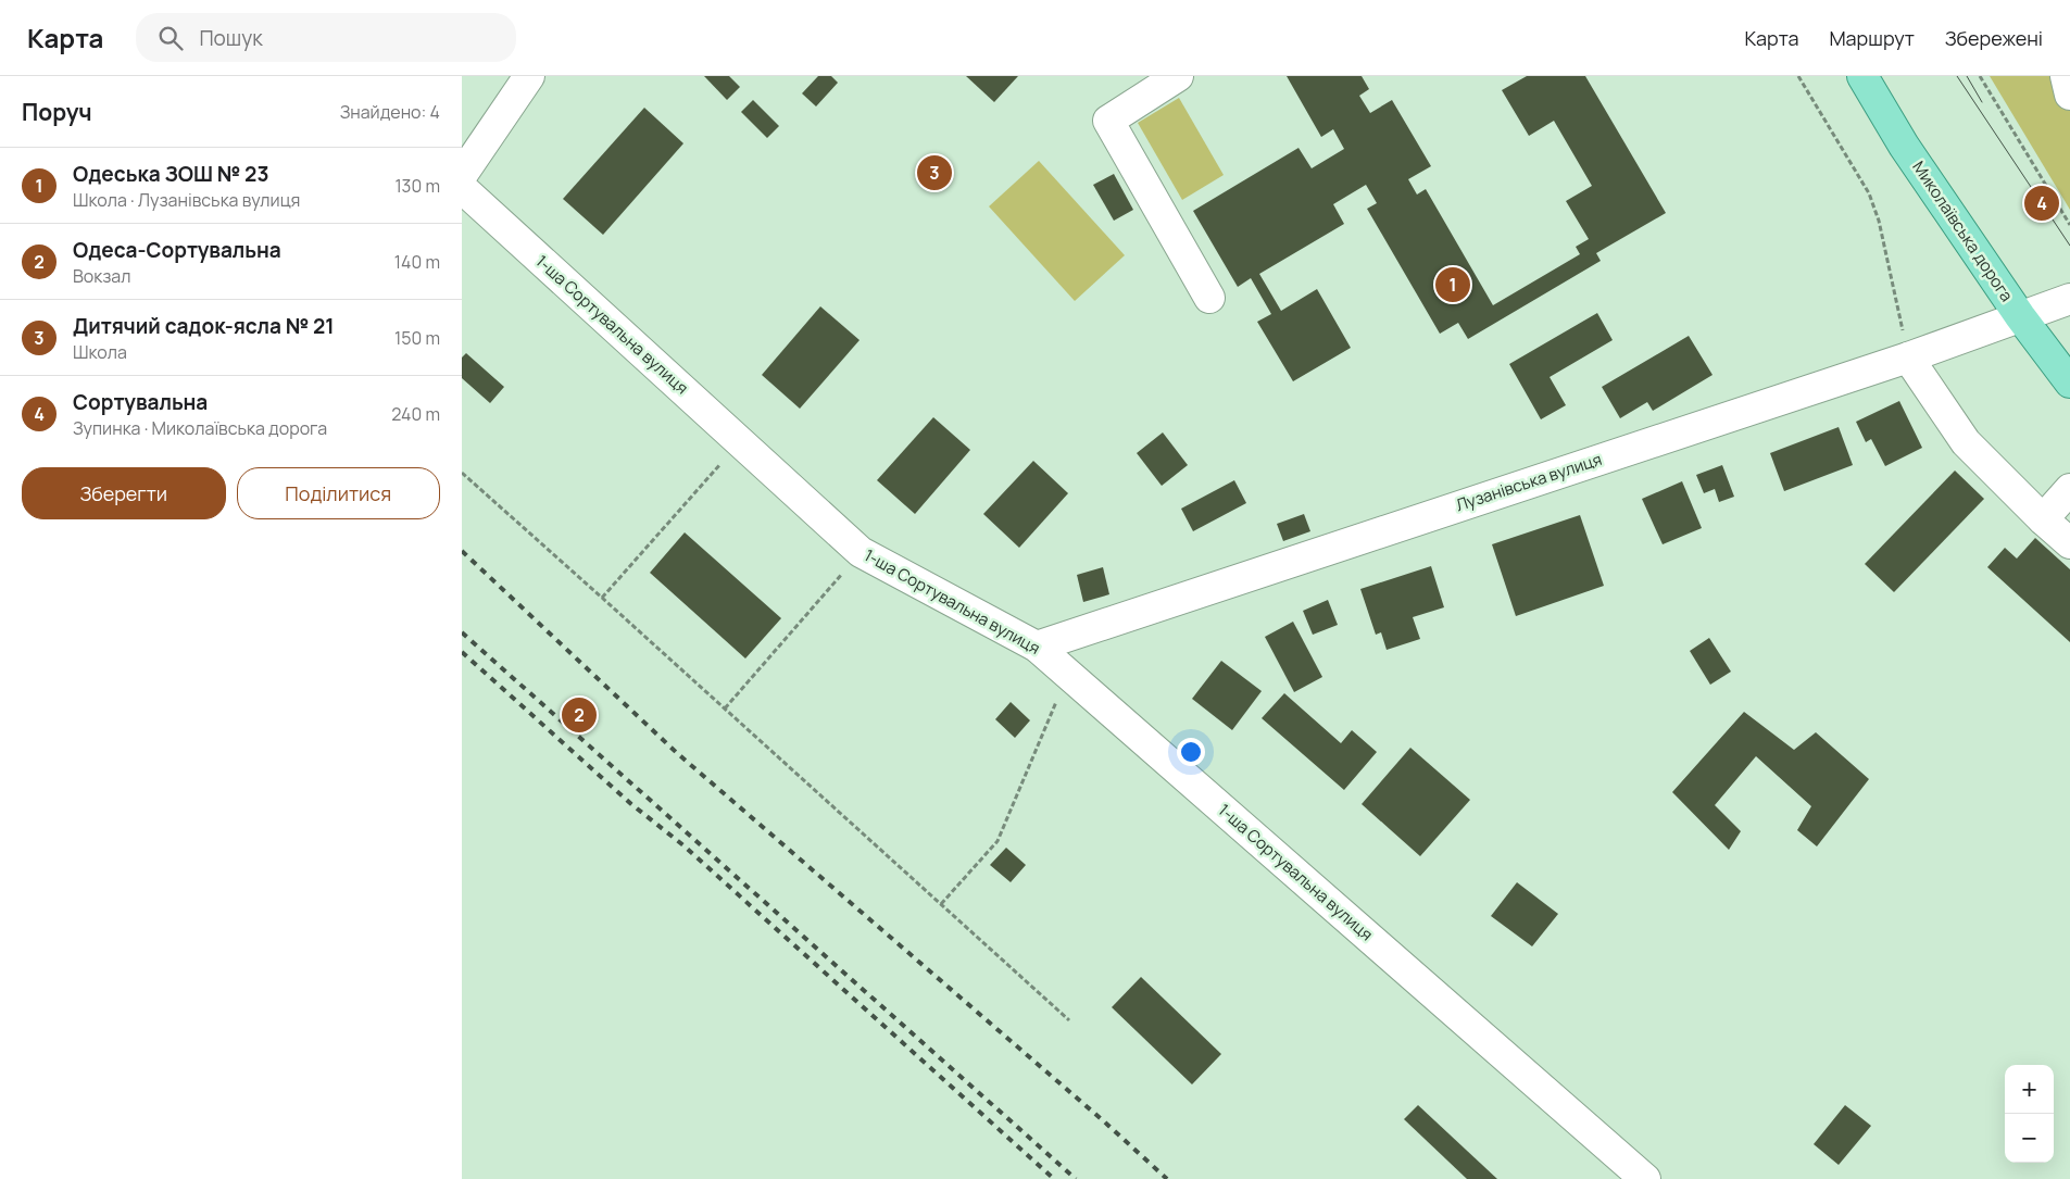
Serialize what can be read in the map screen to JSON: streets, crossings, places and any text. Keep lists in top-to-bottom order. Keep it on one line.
{"streets":{"main road":["Миколаївська дорога"],"street":["1-ша Сортувальна вулиця","Лузанівська вулиця"]},"crossings":[["Миколаївська дорога","Лузанівська вулиця"],["1-ша Сортувальна вулиця","Лузанівська вулиця"]],"page":{"header":"Карта","search":"Пошук","nav":["Карта","Маршрут","Збережені"],"heading":["Поруч","Знайдено: 4"],"list":[{"mark":"1","name":"Одеська ЗОШ № 23","note":"Школа · Лузанівська вулиця","value":"130 m"},{"mark":"2","name":"Одеса-Сортувальна","note":"Вокзал","value":"140 m"},{"mark":"3","name":"Дитячий садок-ясла № 21","note":"Школа","value":"150 m"},{"mark":"4","name":"Сортувальна","note":"Зупинка · Миколаївська дорога","value":"240 m"}],"pins":["3","4","1","2"],"buttons":["Зберегти","Поділитися"],"map_buttons":["+","−"]}}
